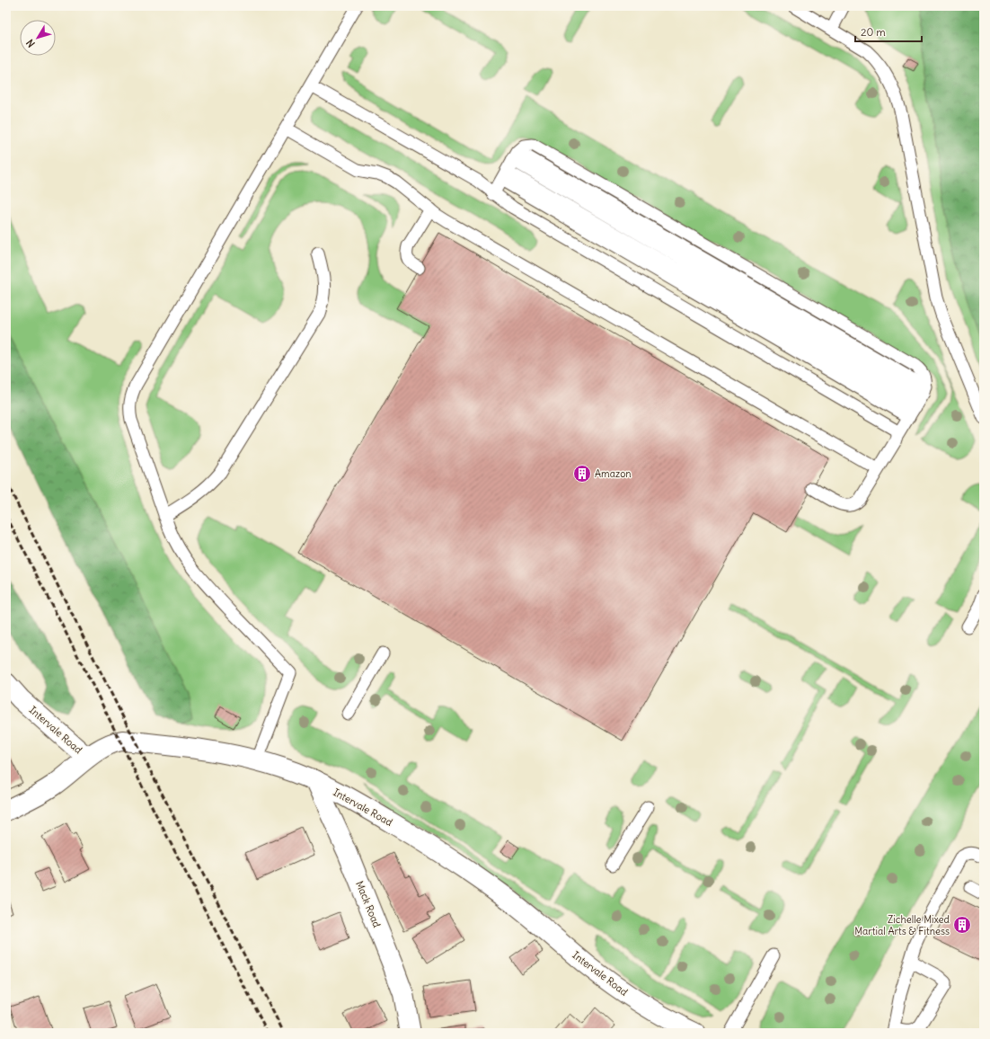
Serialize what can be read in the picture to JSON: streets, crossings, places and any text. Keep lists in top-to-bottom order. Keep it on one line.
{"streets":{"main road":["Intervale Road","Mack Road"]},"crossings":[["Intervale Road","Mack Road"]],"places":{"building":["Amazon","Zichelle Mixed Martial Arts & Fitness"]},"scale_bar":"20 m","north":"bottom left"}
